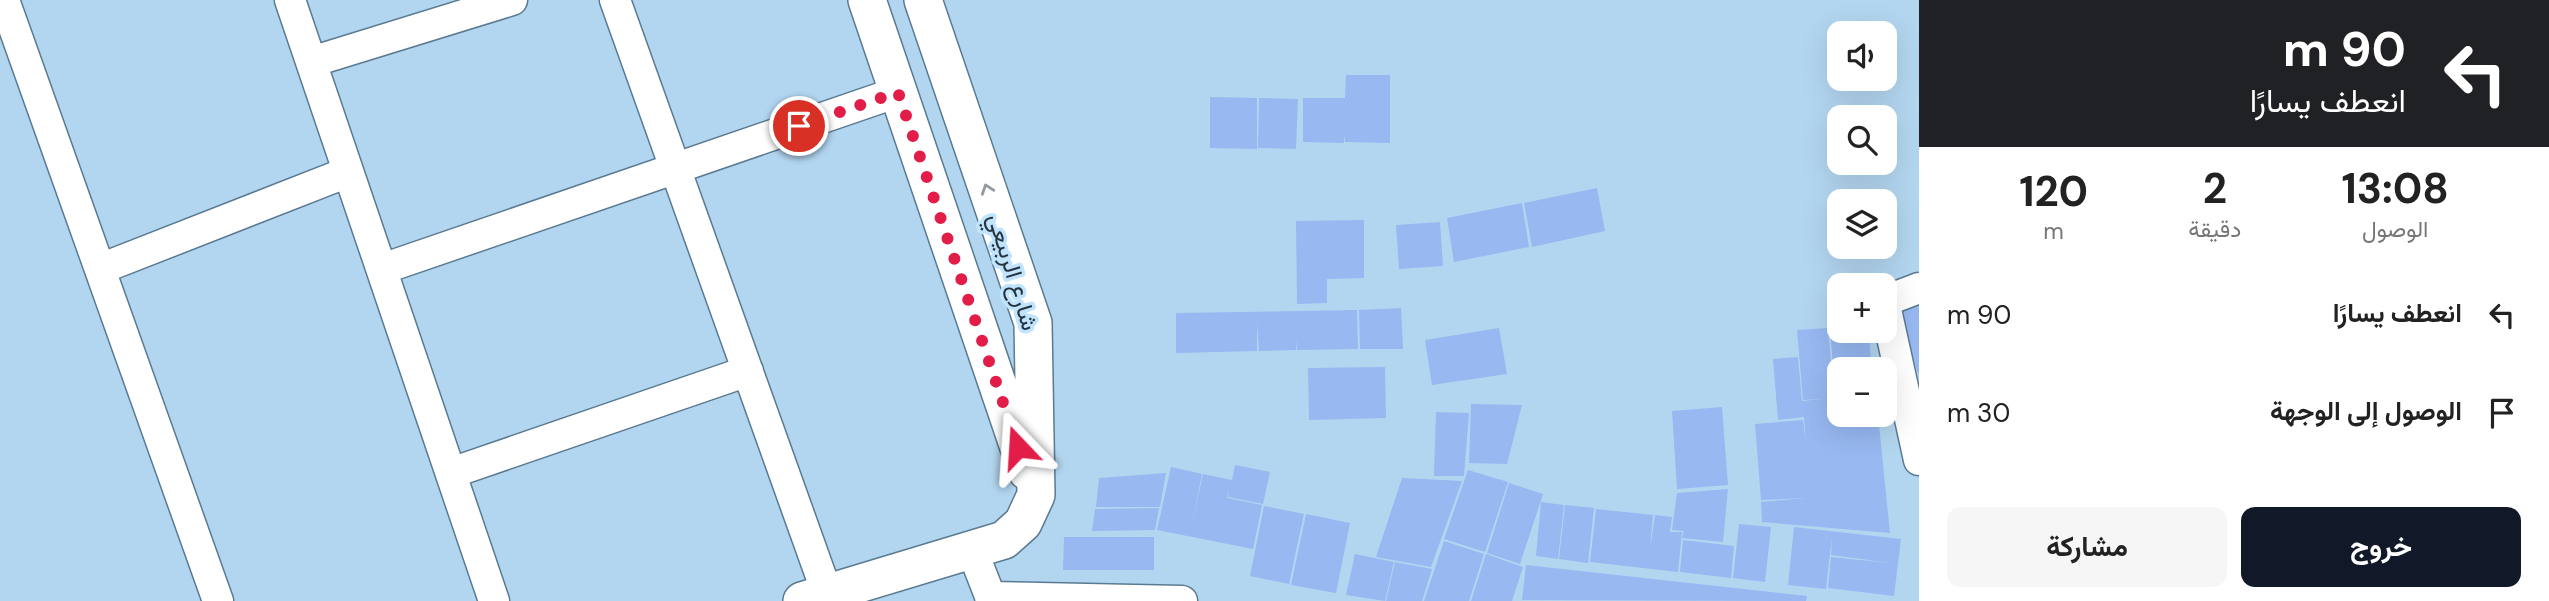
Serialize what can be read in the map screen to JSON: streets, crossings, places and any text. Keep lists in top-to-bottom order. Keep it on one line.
{"streets":{"street":["شارع الربيعي"]},"page":{"turn":["90 m","انعطف يسارًا"],"map_buttons":["+","−"],"eta":["13:08","الوصول","2","دقيقة","120","m"],"list":[{"name":"انعطف يسارًا","value":"90 m"},{"name":"الوصول إلى الوجهة","value":"30 m"}],"buttons":["خروج","مشاركة"]}}
